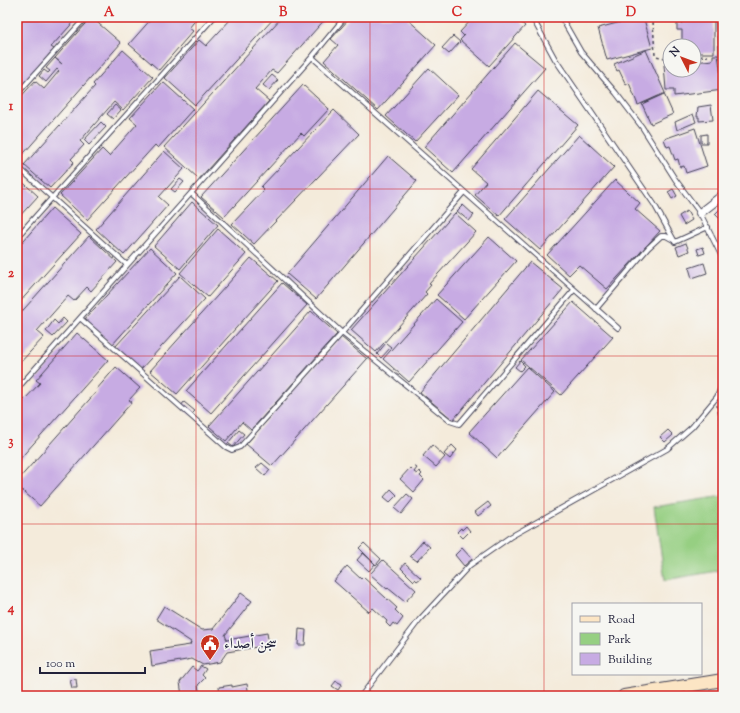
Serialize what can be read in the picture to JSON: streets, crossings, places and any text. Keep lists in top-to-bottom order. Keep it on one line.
{"places":{"public building":["سجن أصداء"]},"legend":["Road","Park","Building"],"scale_bar":"100 m","north":"top left","grid":{"columns":["A","B","C","D"],"rows":["1","2","3","4"]}}
